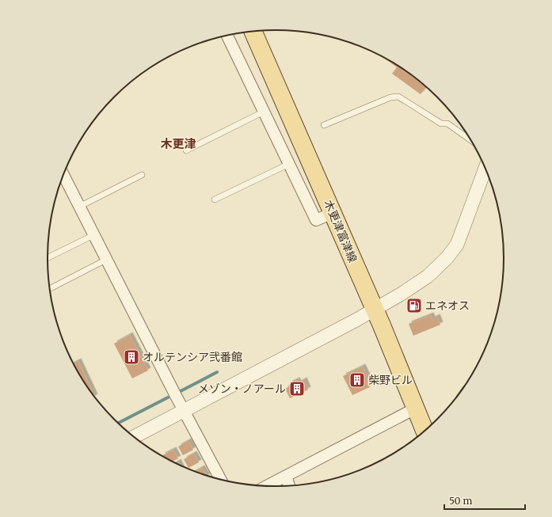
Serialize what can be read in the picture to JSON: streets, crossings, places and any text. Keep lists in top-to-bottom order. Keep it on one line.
{"streets":{"main road":["木更津富津線"]},"districts":["木更津"],"places":{"fuel station":["エネオス"],"building":["オルテンシア弐番館","柴野ビル","メゾン・ノアール"]},"scale_bar":"50 m"}
